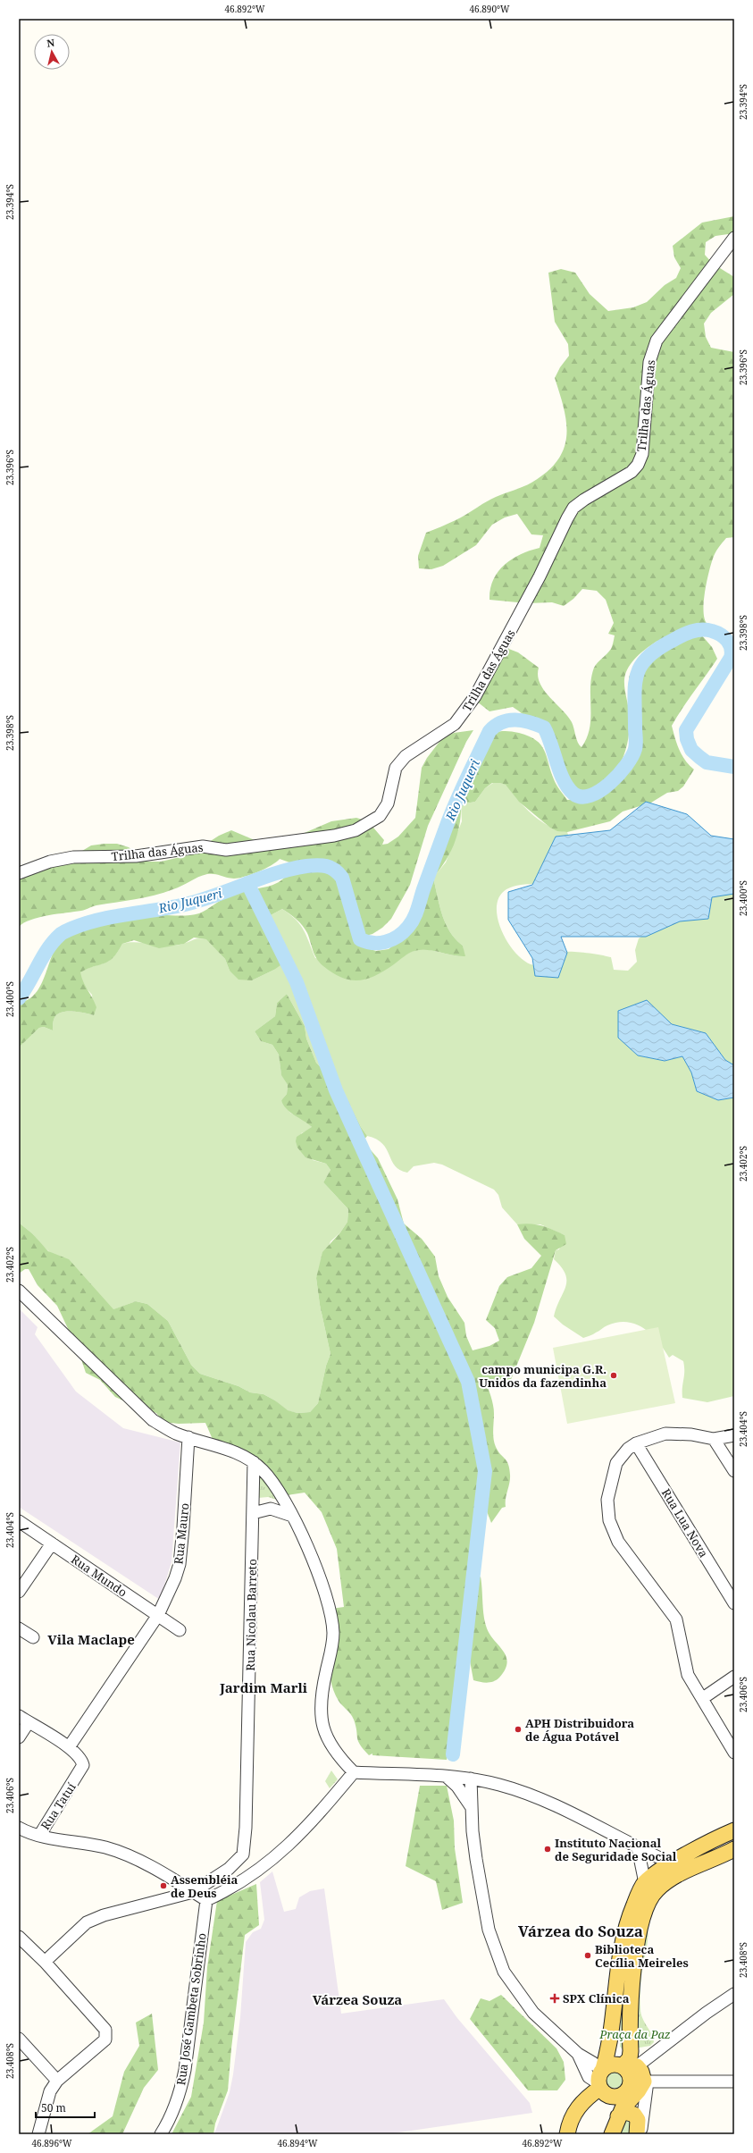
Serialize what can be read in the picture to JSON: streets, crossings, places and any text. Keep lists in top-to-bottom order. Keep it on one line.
{"streets":{"street":["Trilha das Águas","Rua Lua Nova","Rua Mauro","Rua Mundo","Rua Nicolau Barreto","Rua Tatuí","Rua José Gambeta Sobrinho"]},"crossings":[["Rua Mauro","Rua Mundo"],["Rua Mauro","Rua Tatuí"]],"districts":["Vila Maclape","Jardim Marli","Várzea do Souza","Várzea Souza"],"water":["Rio Juqueri"],"parks":["Praça da Paz"],"places":{"other":["campo municipa G.R. Unidos da fazendinha","APH Distribuidora de Água Potável","Instituto Nacional de Seguridade Social","Assembléia de Deus","Biblioteca Cecília Meireles"],"health":["SPX Clínica"]},"scale_bar":"50 m","north":"top","coordinates":["46.892°W","46.890°W","23.394°S","23.396°S","23.398°S","23.400°S","23.402°S","23.404°S","23.406°S","23.408°S","46.896°W","46.894°W"]}
